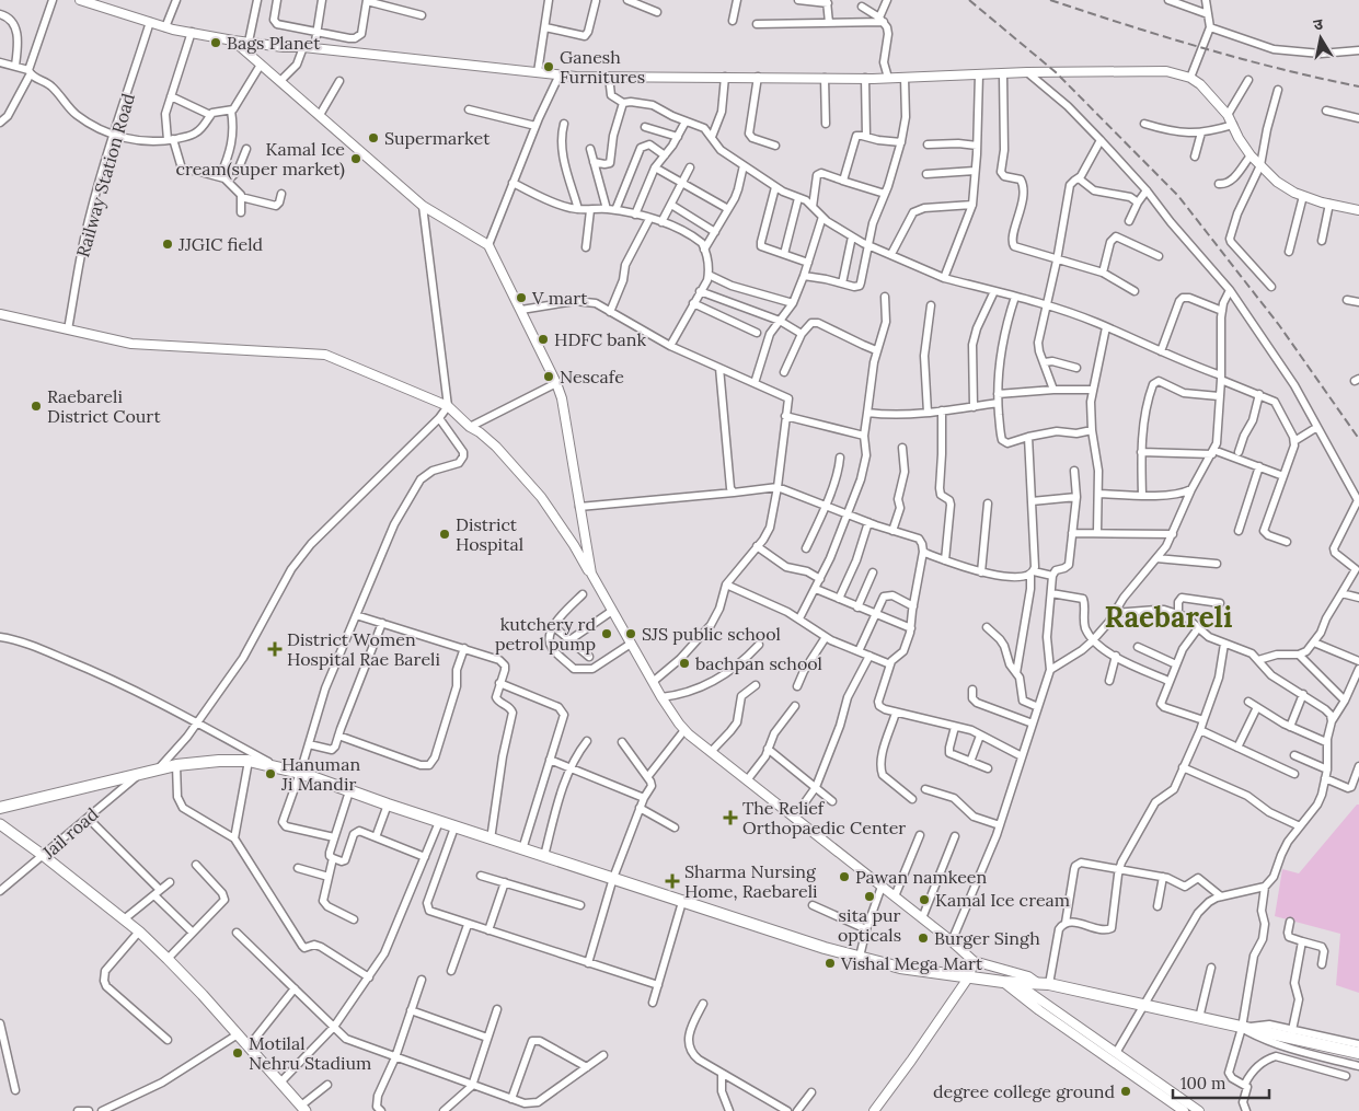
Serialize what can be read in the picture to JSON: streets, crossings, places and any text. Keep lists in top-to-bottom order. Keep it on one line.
{"streets":{"street":["Railway Station Road","Jail road"]},"districts":["Raebareli"],"places":{"other":["Bags Planet","Ganesh Furnitures","Supermarket","Kamal Ice cream(super market)","JJGIC field","V mart","HDFC bank","Nescafe","Raebareli District Court","District Hospital","kutchery rd petrol pump","SJS public school","bachpan school","Hanuman Ji Mandir","Pawan namkeen","sita pur opticals","Kamal Ice cream","Burger Singh","Vishal Mega Mart","Motilal Nehru Stadium","degree college ground"],"health":["District Women Hospital Rae Bareli","The Relief Orthopaedic Center","Sharma Nursing Home, Raebareli"]},"scale_bar":"100 m","north":"top"}
